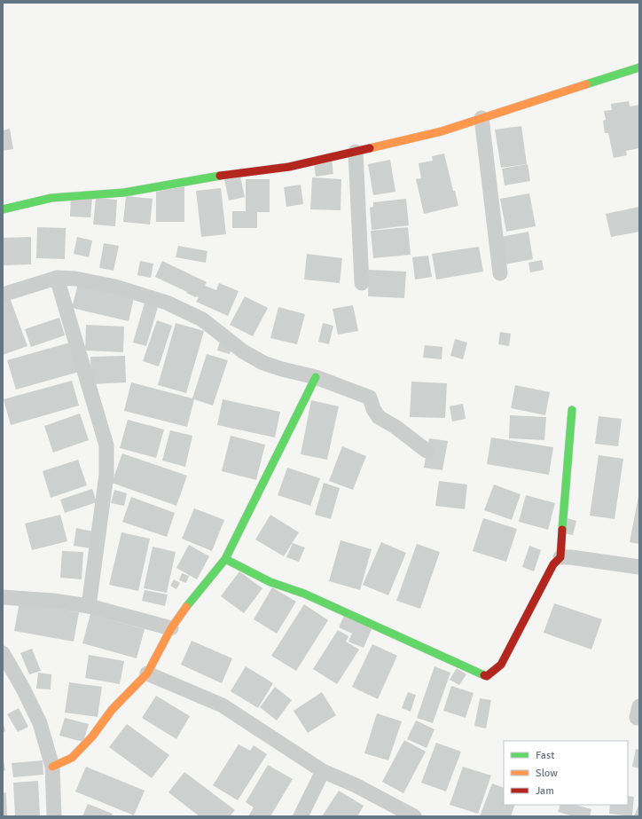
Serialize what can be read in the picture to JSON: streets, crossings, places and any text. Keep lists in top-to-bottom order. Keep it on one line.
{"legend":["Fast","Slow","Jam"]}
